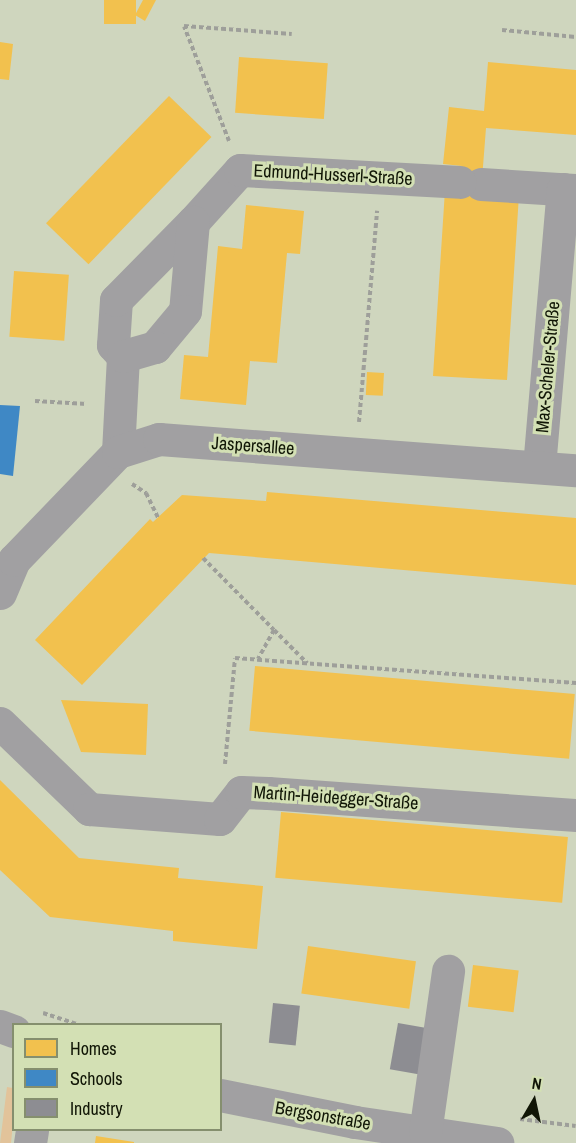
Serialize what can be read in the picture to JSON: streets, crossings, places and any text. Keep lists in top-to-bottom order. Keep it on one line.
{"streets":{"street":["Edmund-Husserl-Straße","Max-Scheler-Straße","Jaspersallee","Martin-Heidegger-Straße","Bergsonstraße"]},"crossings":[["Edmund-Husserl-Straße","Max-Scheler-Straße"],["Edmund-Husserl-Straße","Jaspersallee"],["Max-Scheler-Straße","Jaspersallee"]],"legend":["Homes","Schools","Industry"],"north":"top"}
